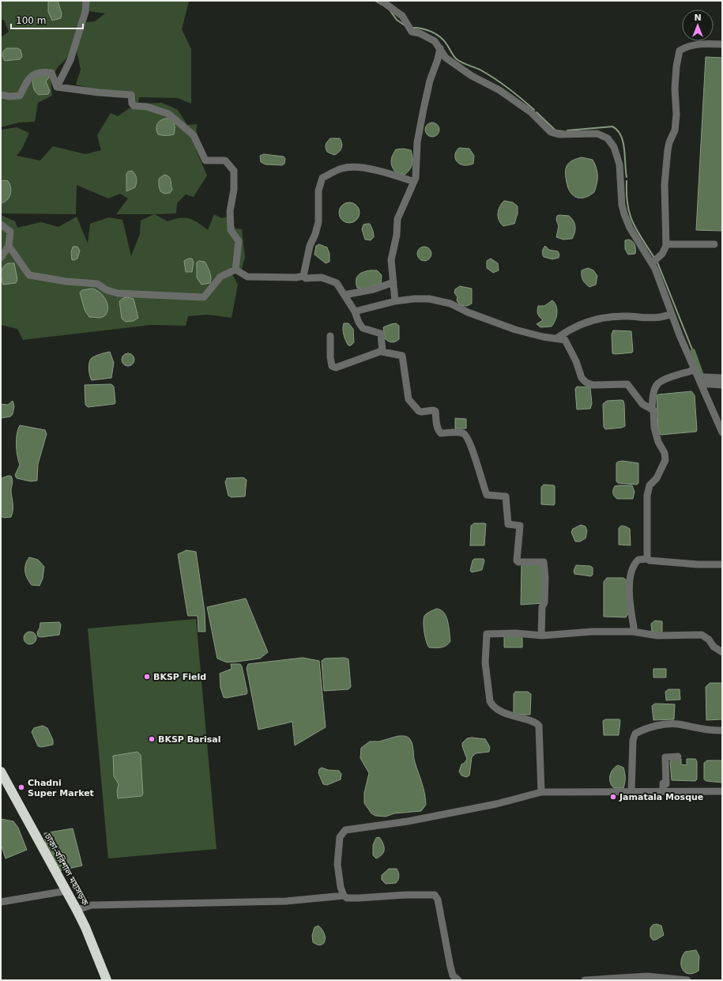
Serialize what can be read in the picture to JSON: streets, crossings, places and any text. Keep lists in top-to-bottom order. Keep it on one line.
{"streets":{"highway":["ঢাকা-বরিশাল মহাসড়ক"]},"places":["BKSP Field","BKSP Barisal","Chadni Super Market","Jamatala Mosque"],"scale_bar":"100 m","north":"top"}
